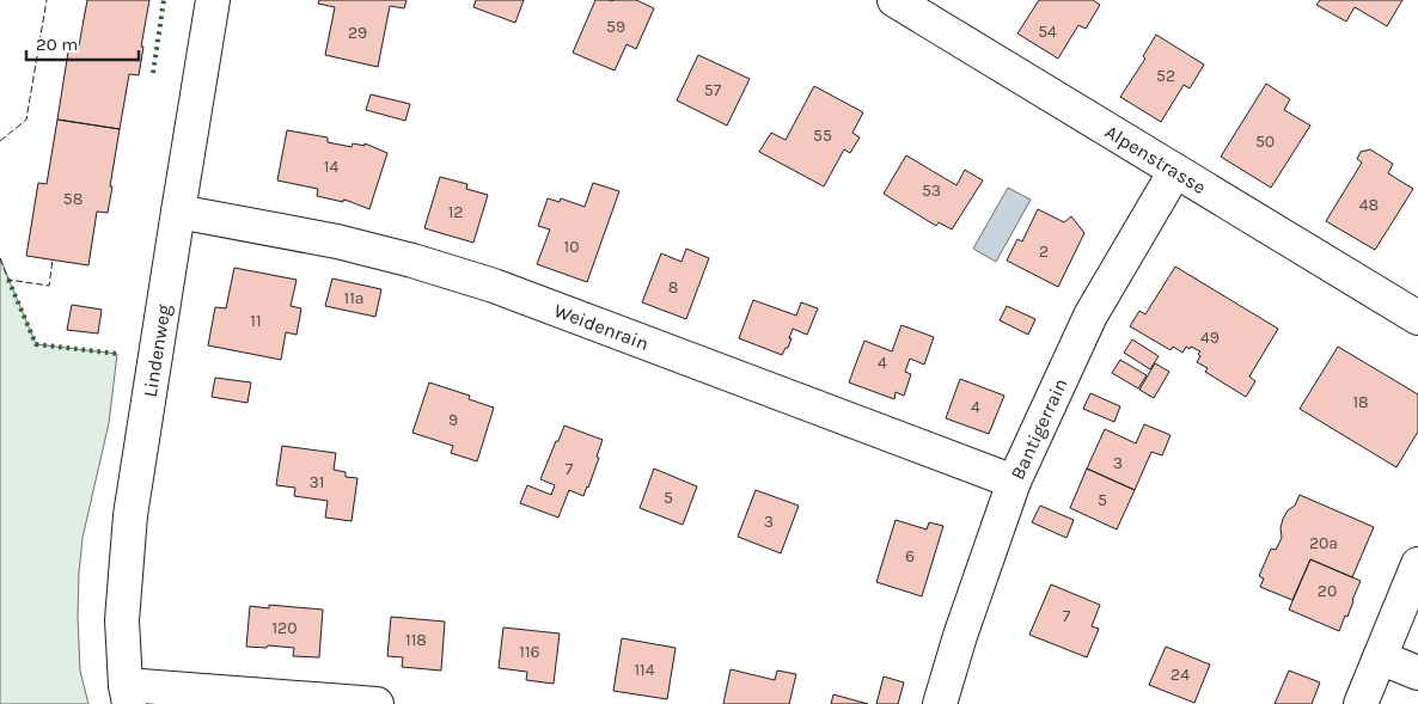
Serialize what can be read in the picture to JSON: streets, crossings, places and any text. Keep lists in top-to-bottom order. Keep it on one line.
{"streets":{"street":["Alpenstrasse","Weidenrain","Lindenweg","Bantigerrain"]},"crossings":[["Alpenstrasse","Bantigerrain"],["Weidenrain","Lindenweg"],["Weidenrain","Bantigerrain"]],"house_numbers":["59","54","29","52","57","55","50","14","53","58","48","12","10","2","8","11a","11","49","4","18","4","9","3","7","31","5","5","3","20a","6","20","7","120","118","116","114","24"],"scale_bar":"20 m"}
